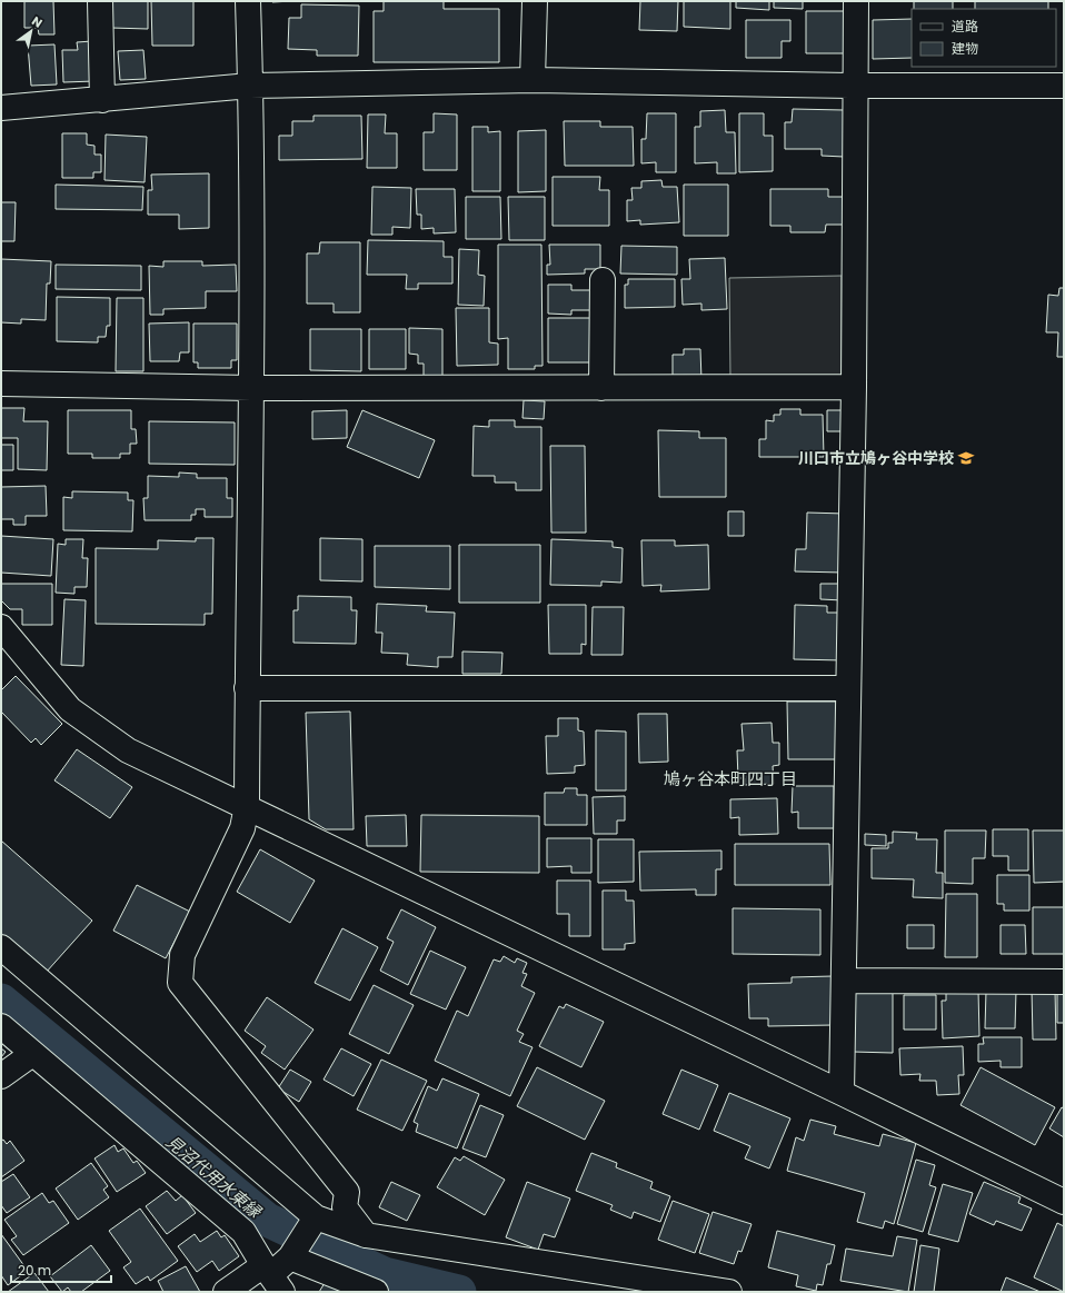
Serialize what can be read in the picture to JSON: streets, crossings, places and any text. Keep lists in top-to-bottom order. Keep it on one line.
{"districts":["鳩ヶ谷本町四丁目"],"water":["見沼代用水東縁"],"places":{"school or university":["川口市立鳩ヶ谷中学校"]},"legend":["道路","建物"],"scale_bar":"20 m","north":"top right"}
